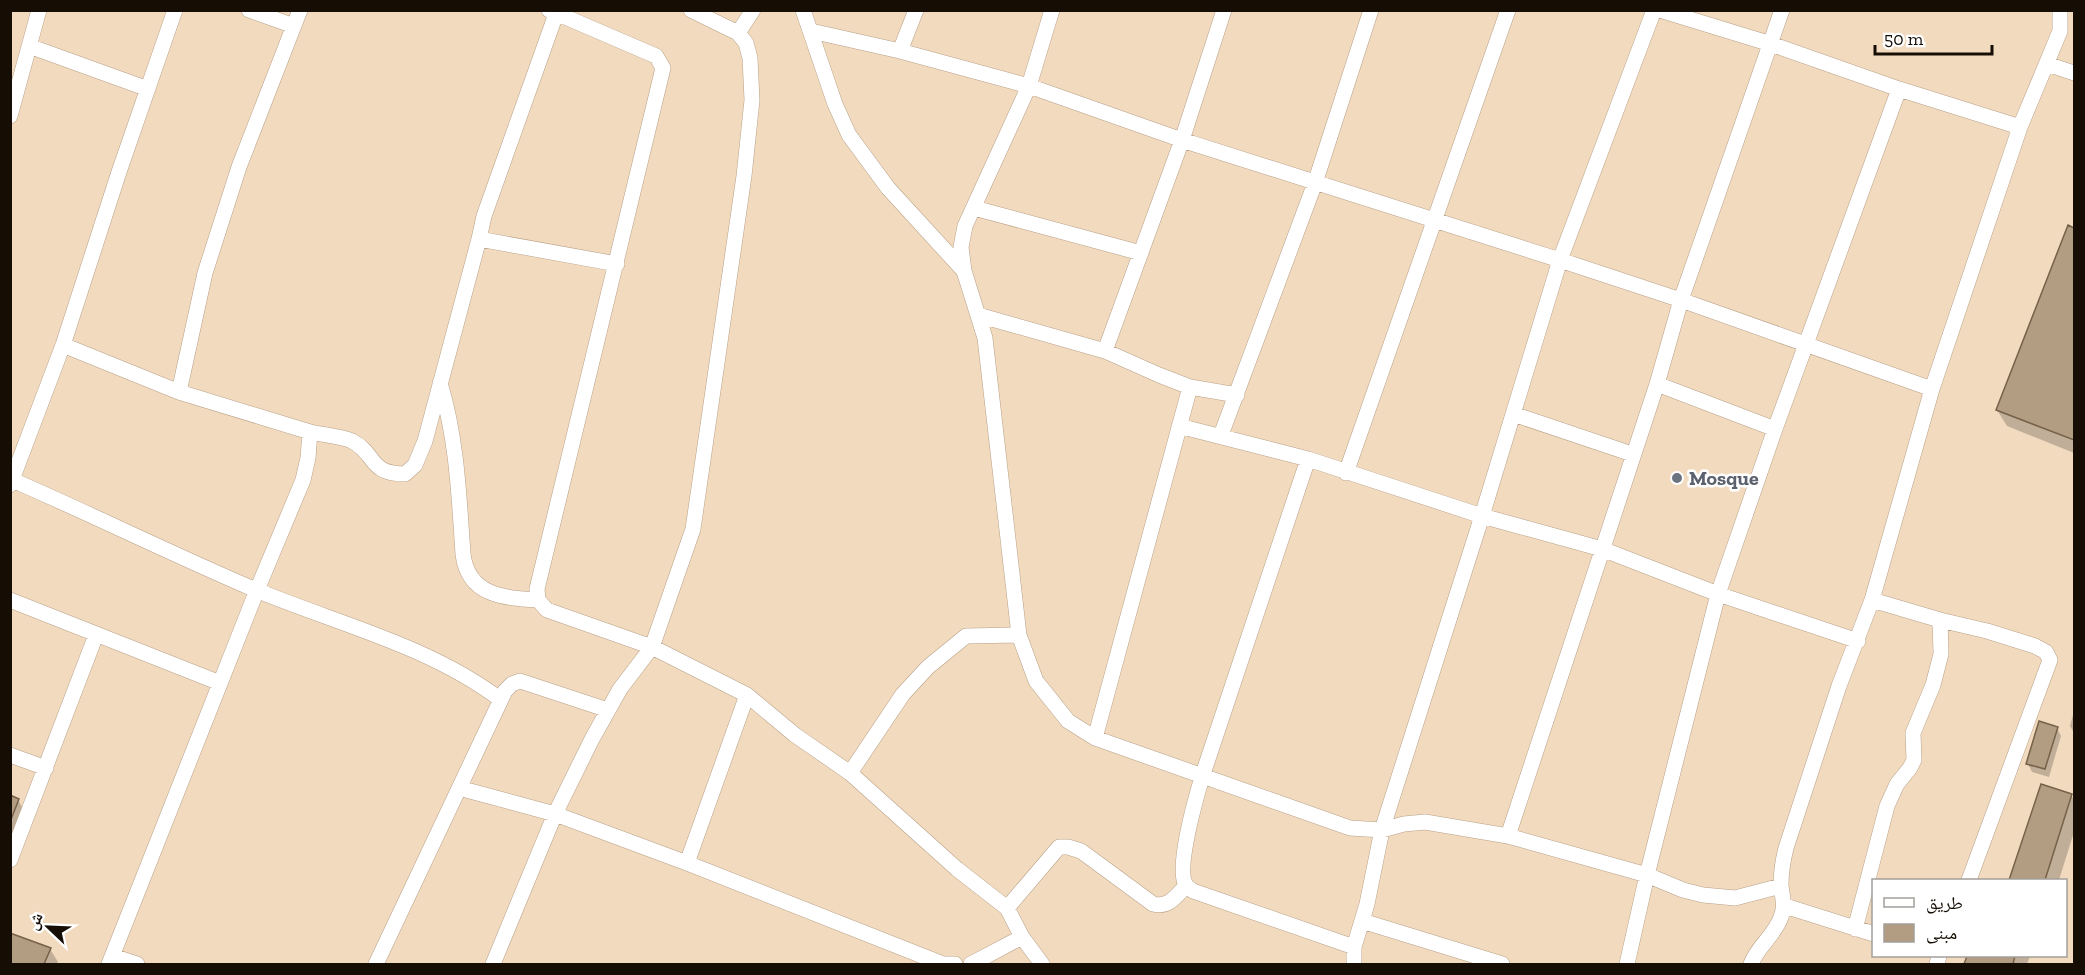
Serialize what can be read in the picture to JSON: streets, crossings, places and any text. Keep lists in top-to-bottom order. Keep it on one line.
{"places":["Mosque"],"legend":["طريق","مبنى"],"scale_bar":"50 m","north":"top left"}
